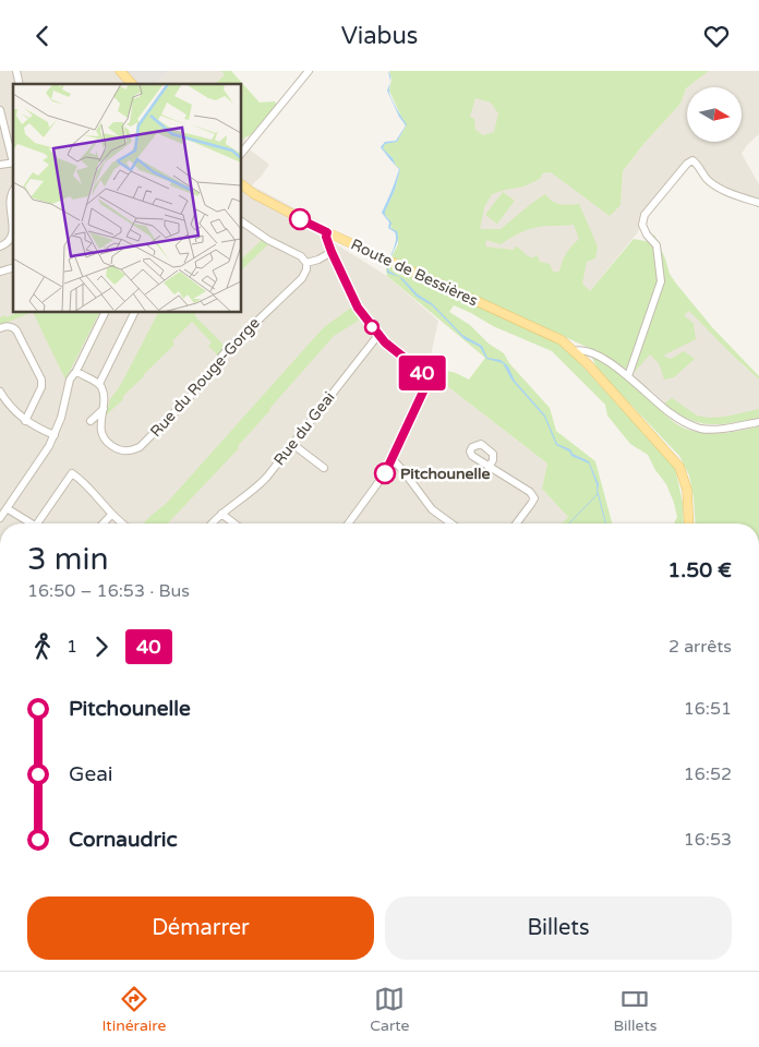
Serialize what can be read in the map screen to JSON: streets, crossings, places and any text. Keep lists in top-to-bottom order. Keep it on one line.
{"streets":{"main road":["Route de Bessières"],"street":["Rue du Rouge-Gorge","Rue du Geai"]},"places":["Pitchounelle"],"lines":["bus line 40"],"north":"right","page":{"header":"Viabus","on_map":"40","heading":["3 min","16:50 – 16:53 · Bus","1.50 €"],"legs":["1","40","2 arrêts"],"list":[{"name":"Pitchounelle","value":"16:51"},{"name":"Geai","value":"16:52"},{"name":"Cornaudric","value":"16:53"}],"buttons":["Démarrer","Billets"],"tabs":["Itinéraire","Carte","Billets"]}}
